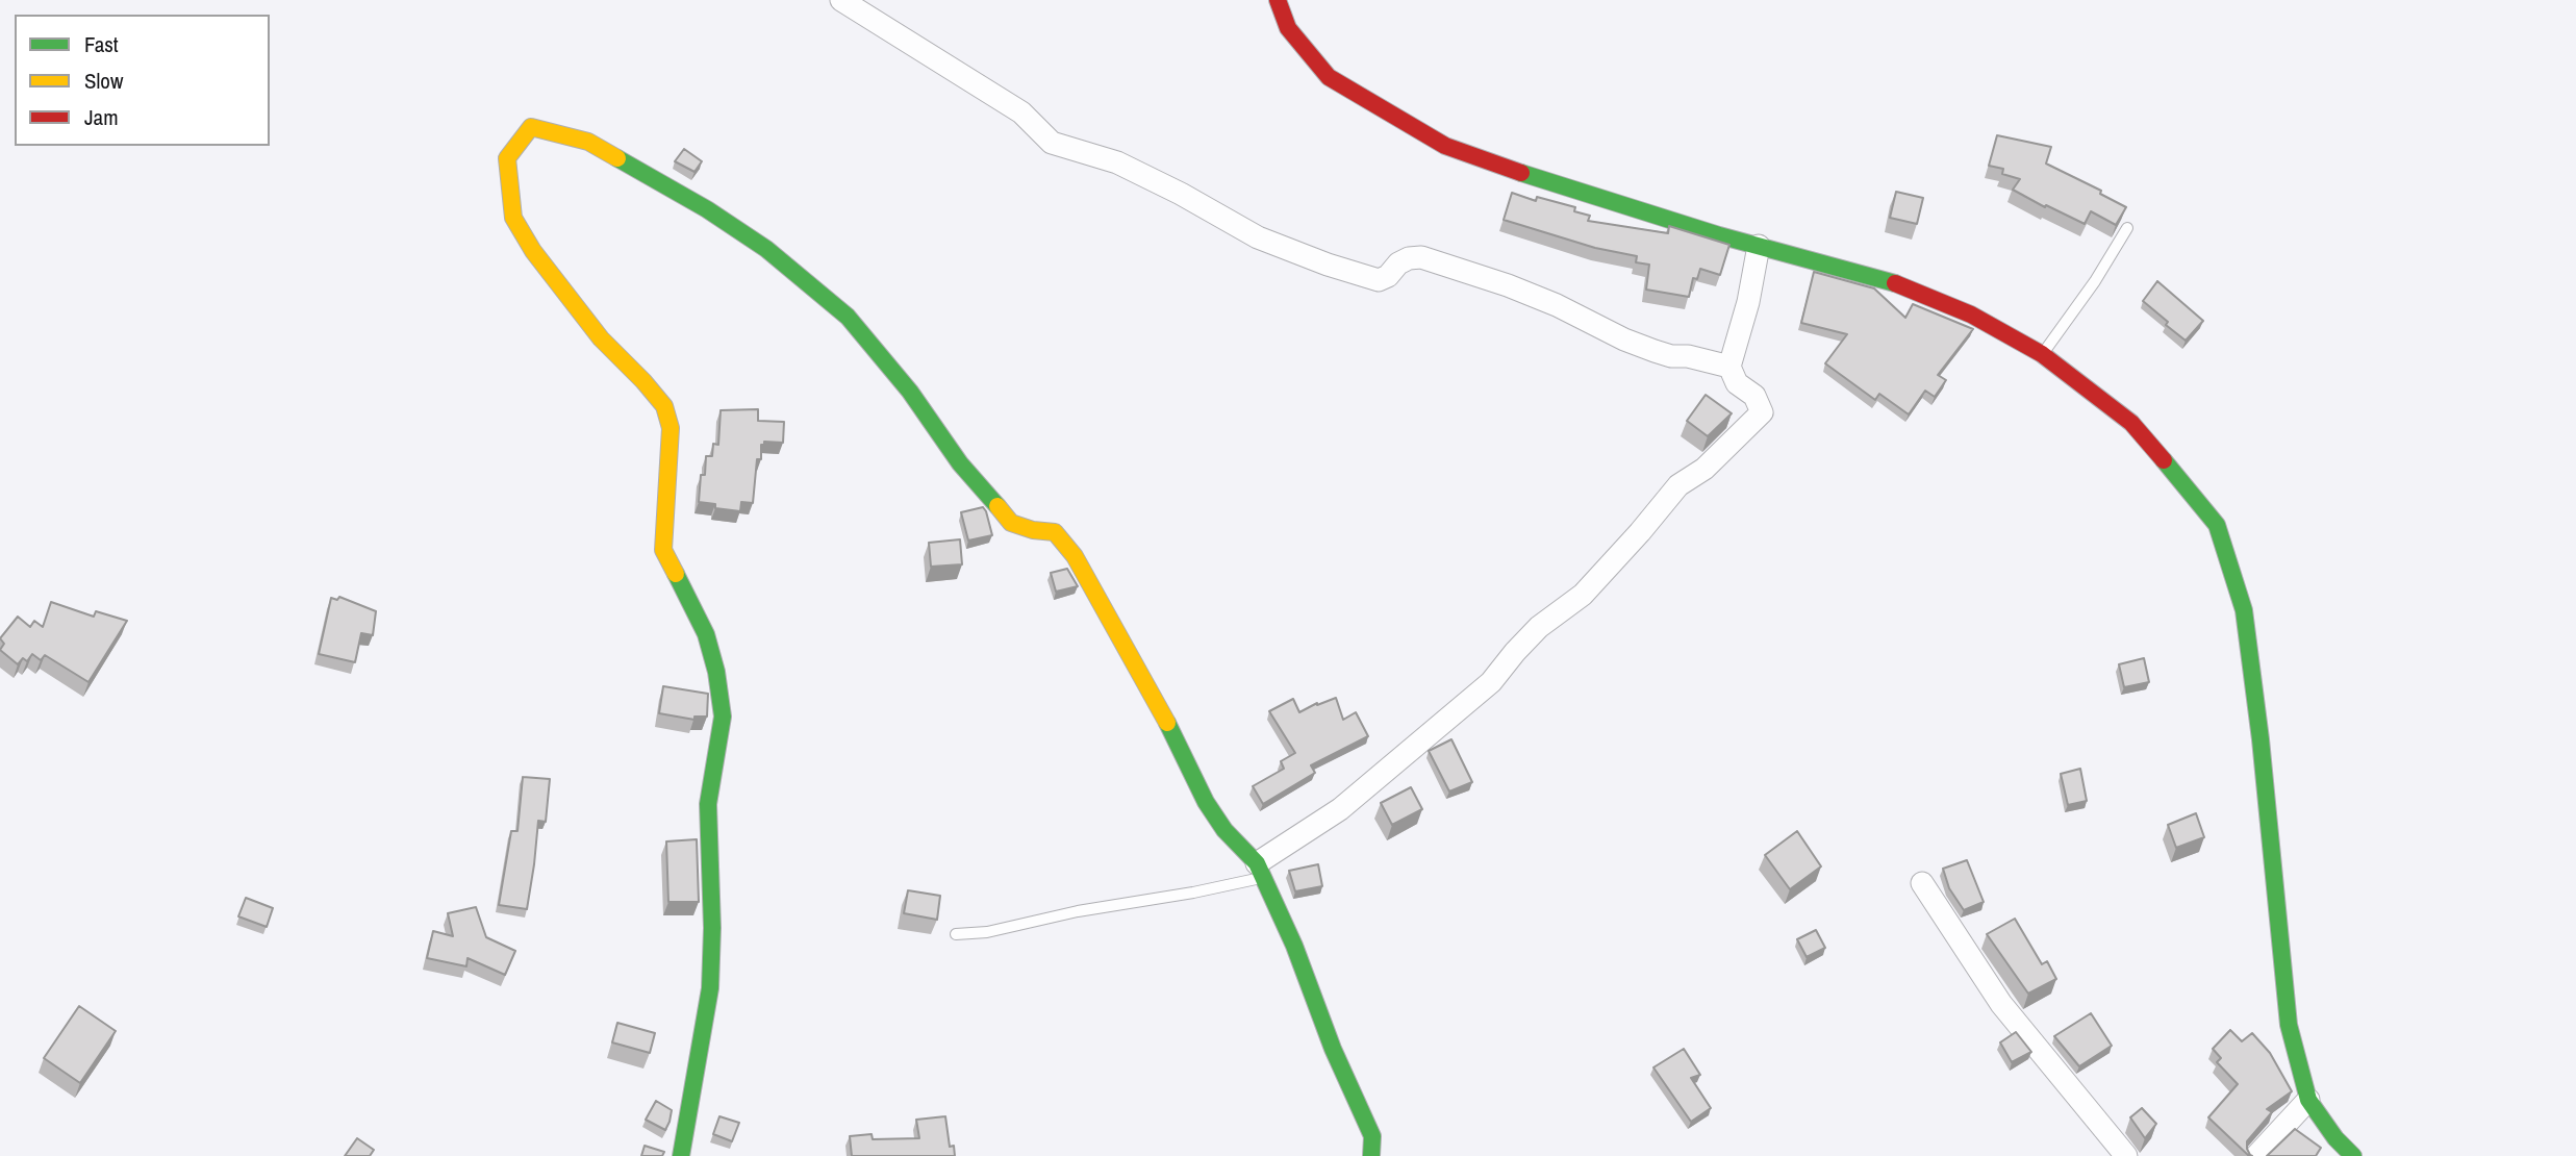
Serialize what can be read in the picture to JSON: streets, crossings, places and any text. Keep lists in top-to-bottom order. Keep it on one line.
{"legend":["Fast","Slow","Jam"]}
